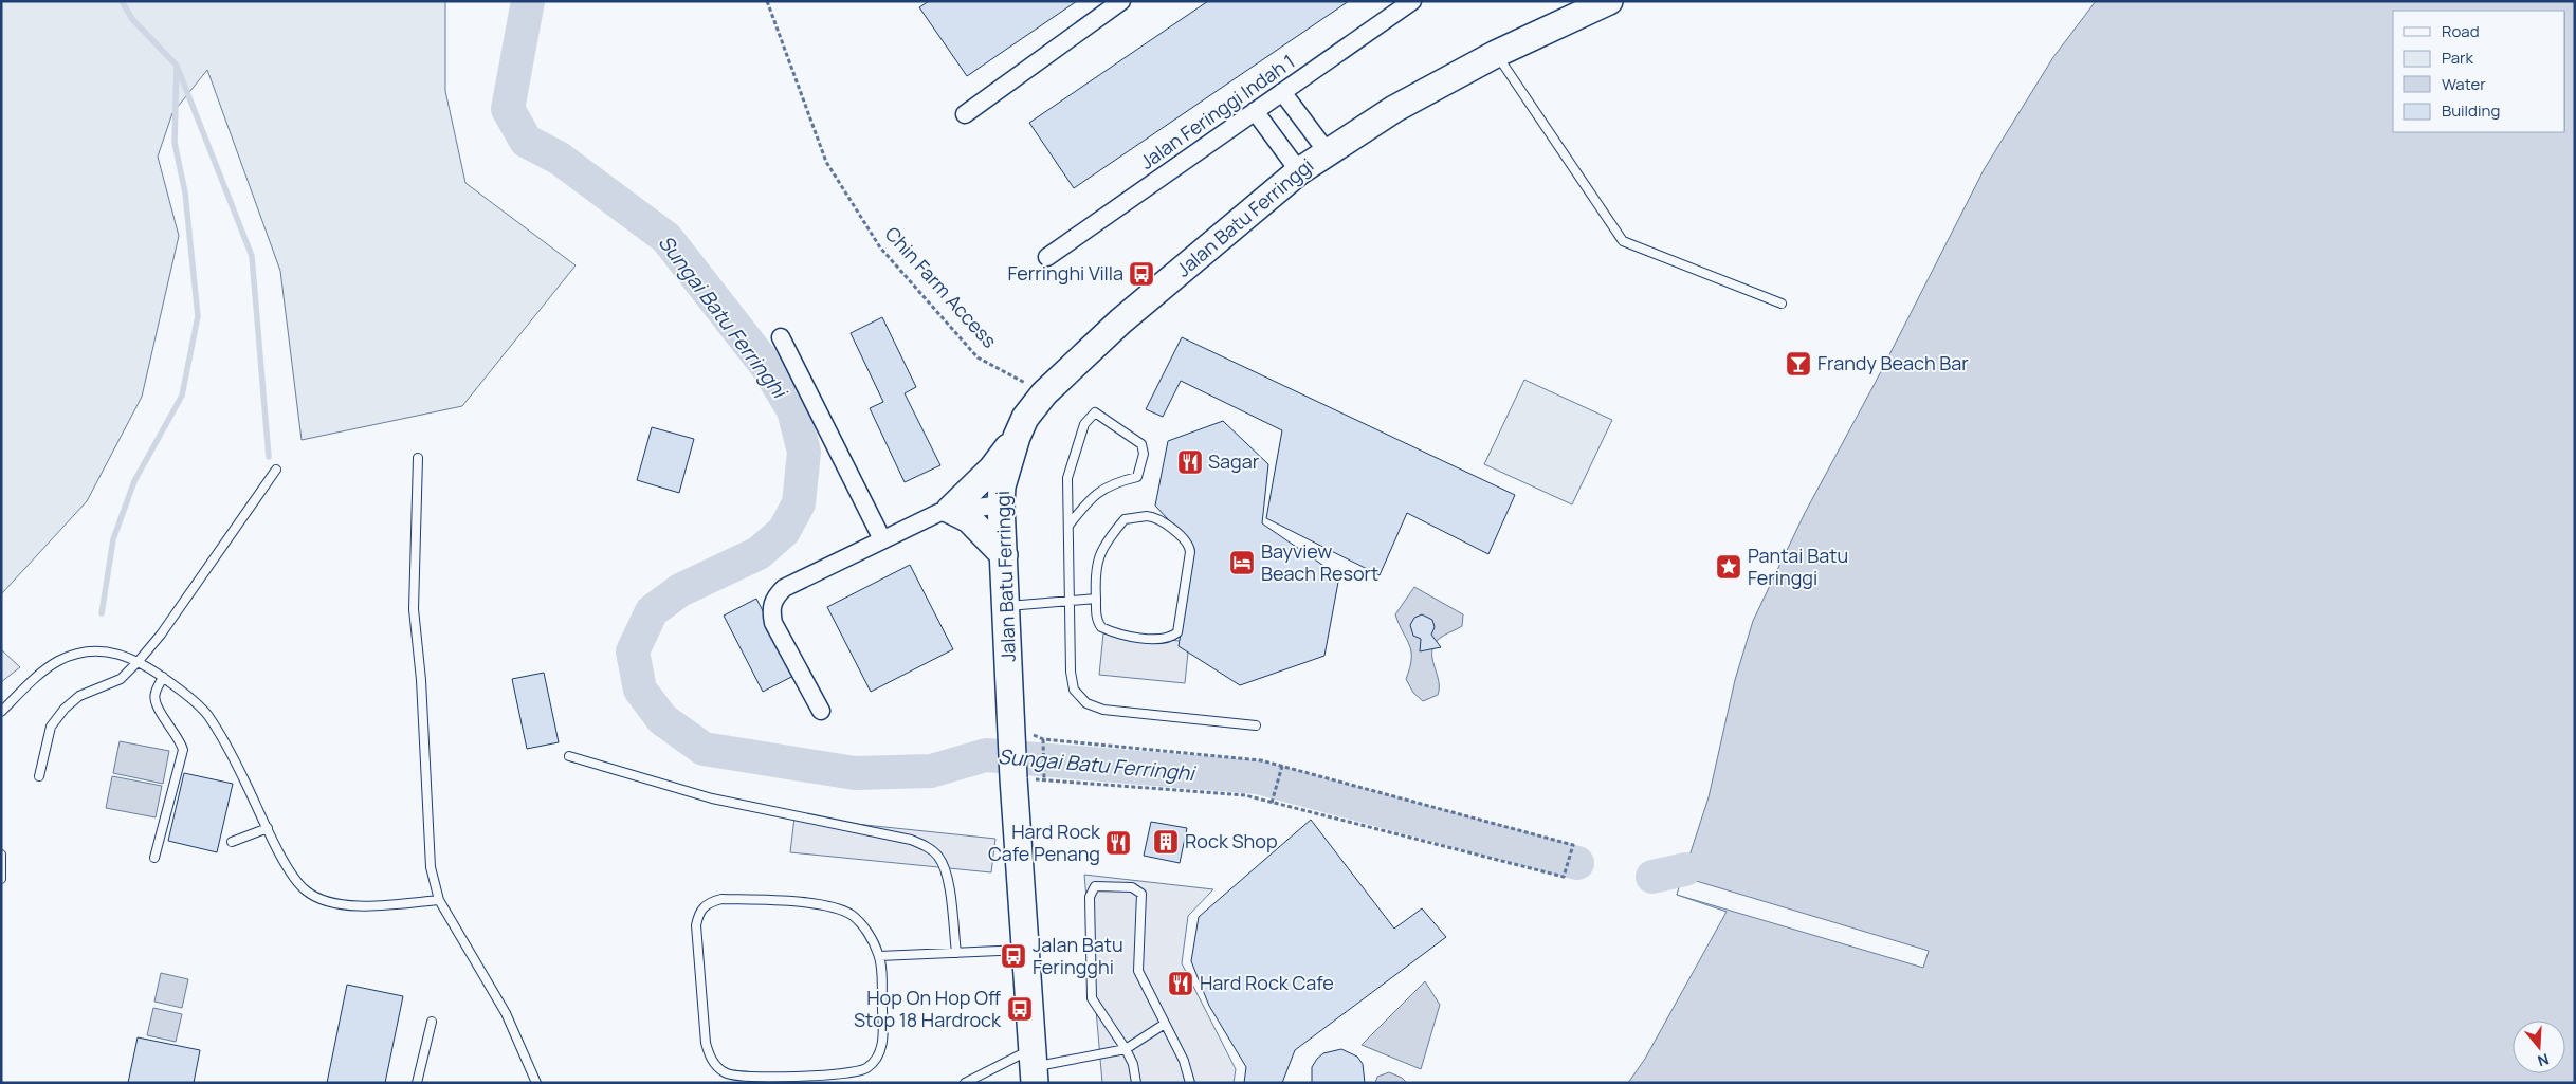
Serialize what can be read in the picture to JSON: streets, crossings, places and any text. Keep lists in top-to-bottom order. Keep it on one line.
{"streets":{"main road":["Jalan Batu Ferringgi"],"street":["Jalan Feringgi Indah 1"],"path":["Chin Farm Access"]},"crossings":[["Jalan Batu Ferringgi","Chin Farm Access"]],"water":["Sungai Batu Ferringhi"],"places":{"bus stop":["Ferringhi Villa","Jalan Batu Feringghi","Hop On Hop Off Stop 18 Hardrock"],"bar":["Frandy Beach Bar"],"restaurant":["Sagar","Hard Rock Cafe Penang","Hard Rock Cafe"],"hotel":["Bayview Beach Resort"],"place":["Pantai Batu Feringgi"],"building":["Rock Shop"]},"legend":["Road","Park","Water","Building"],"north":"bottom"}
